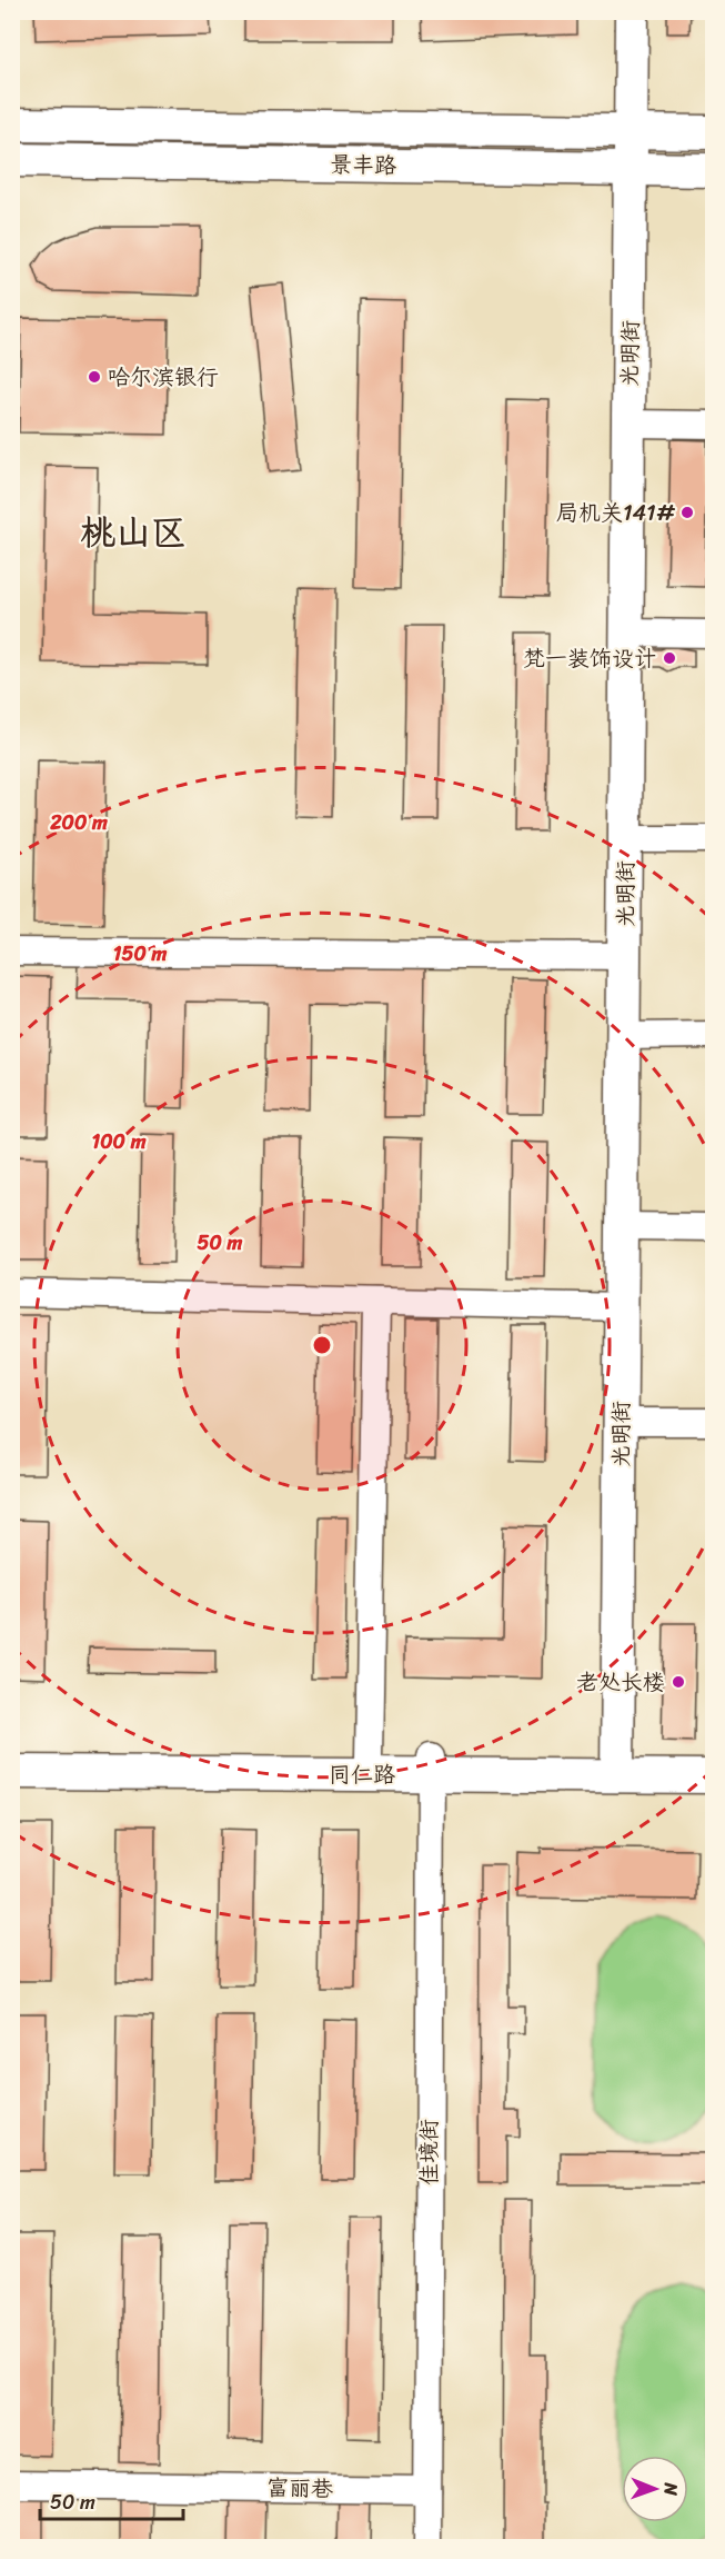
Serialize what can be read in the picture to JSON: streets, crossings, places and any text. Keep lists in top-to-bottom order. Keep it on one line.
{"streets":{"main road":["景丰路","光明街","同仁路"],"street":["佳境街","富丽巷"]},"crossings":[["景丰路","光明街"],["光明街","同仁路"],["同仁路","佳境街"],["佳境街","富丽巷"]],"districts":["桃山区"],"places":["哈尔滨银行","局机关141#","梵一装饰设计","老处长楼"],"scale_bar":"50 m","north":"right","rings":["200 m","150 m","100 m","50 m"]}
